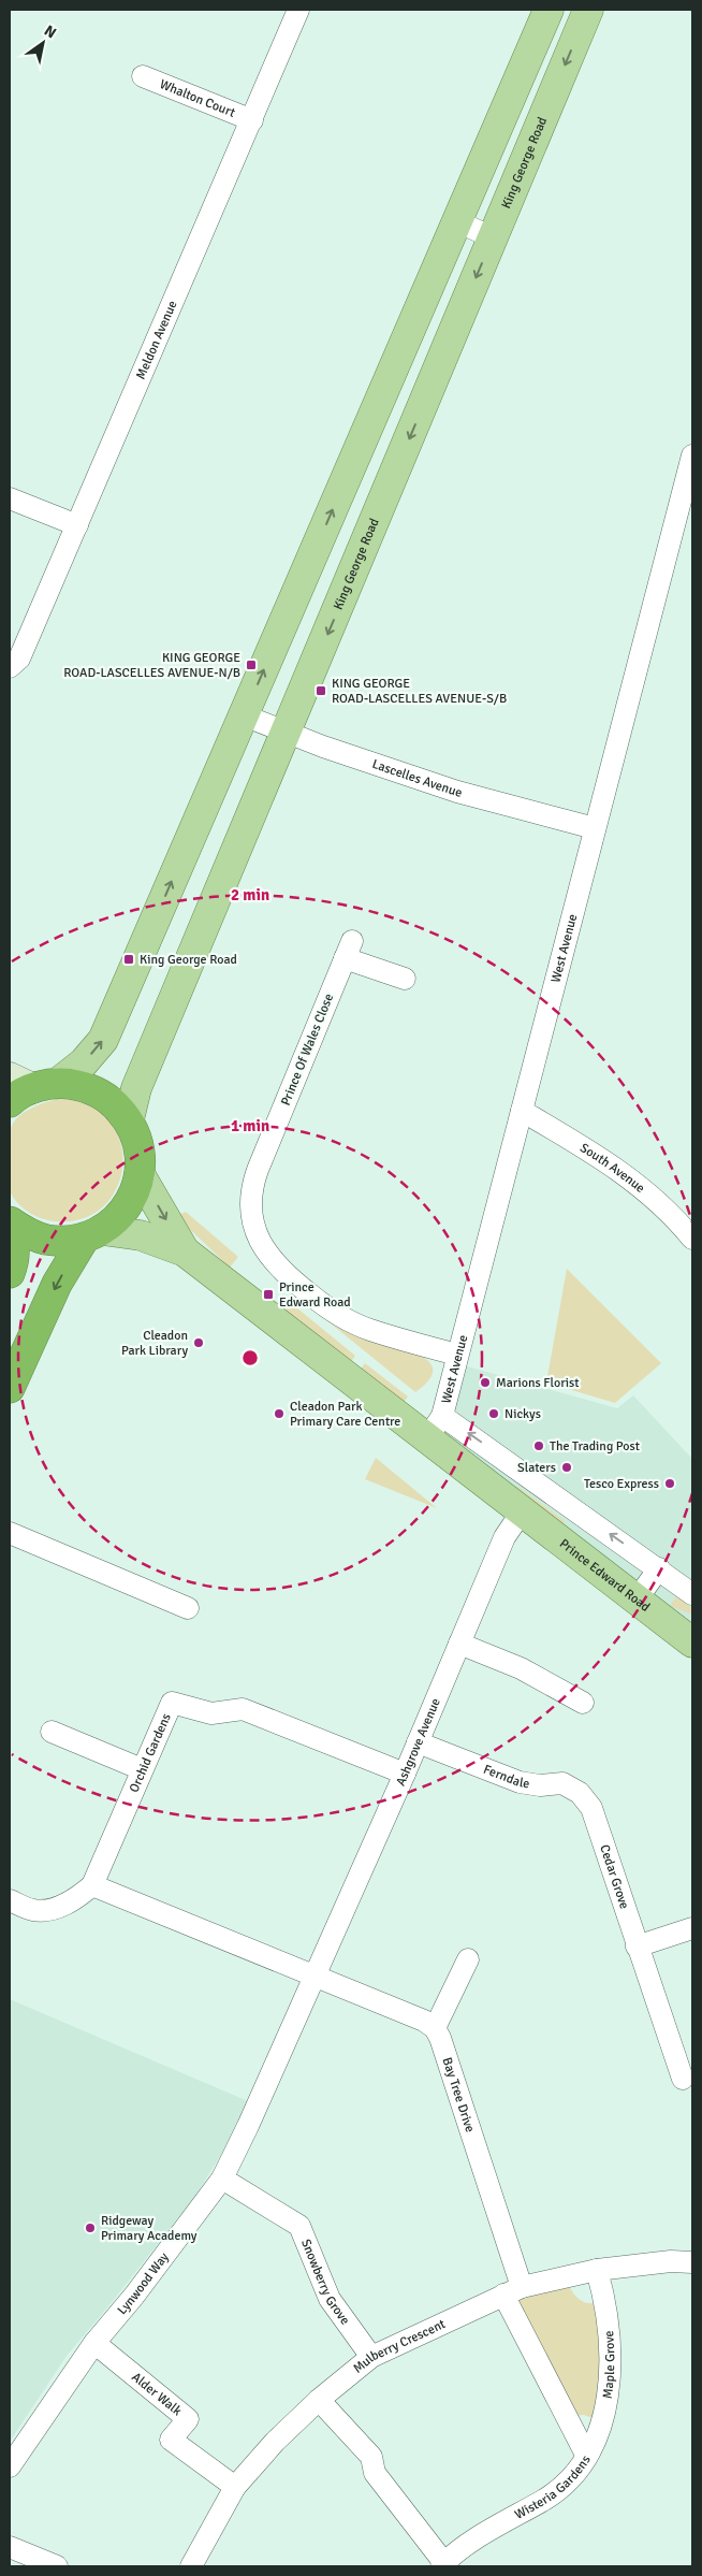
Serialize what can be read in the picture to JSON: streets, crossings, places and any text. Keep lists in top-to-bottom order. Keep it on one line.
{"streets":{"main road":["King George Road","Prince Edward Road"],"street":["Whalton Court","Meldon Avenue","Lascelles Avenue","West Avenue","Prince Of Wales Close","South Avenue","Ashgrove Avenue","Orchid Gardens","Ferndale","Cedar Grove","Bay Tree Drive","Snowberry Grove","Lynwood Way","Mulberry Crescent","Maple Grove","Alder Walk","Wisteria Gardens"]},"crossings":[["Whalton Court","Meldon Avenue"],["King George Road","Lascelles Avenue"],["Lascelles Avenue","West Avenue"],["West Avenue","Prince Of Wales Close"],["West Avenue","South Avenue"],["West Avenue","Prince Edward Road"],["Prince Edward Road","Ashgrove Avenue"],["Ashgrove Avenue","Orchid Gardens"],["Ashgrove Avenue","Ferndale"],["Ashgrove Avenue","Lynwood Way"],["Ferndale","Cedar Grove"],["Bay Tree Drive","Mulberry Crescent"],["Bay Tree Drive","Wisteria Gardens"],["Snowberry Grove","Lynwood Way"],["Snowberry Grove","Mulberry Crescent"],["Lynwood Way","Alder Walk"],["Mulberry Crescent","Maple Grove"],["Mulberry Crescent","Alder Walk"],["Mulberry Crescent","Wisteria Gardens"],["Maple Grove","Wisteria Gardens"]],"places":{"transit":["KING GEORGE ROAD-LASCELLES AVENUE-N/B","KING GEORGE ROAD-LASCELLES AVENUE-S/B","King George Road","Prince Edward Road"],"other":["Cleadon Park Library","Marions Florist","Cleadon Park Primary Care Centre","Nickys","The Trading Post","Slaters","Tesco Express","Ridgeway Primary Academy"]},"north":"top right","rings":["2 min","1 min"]}
